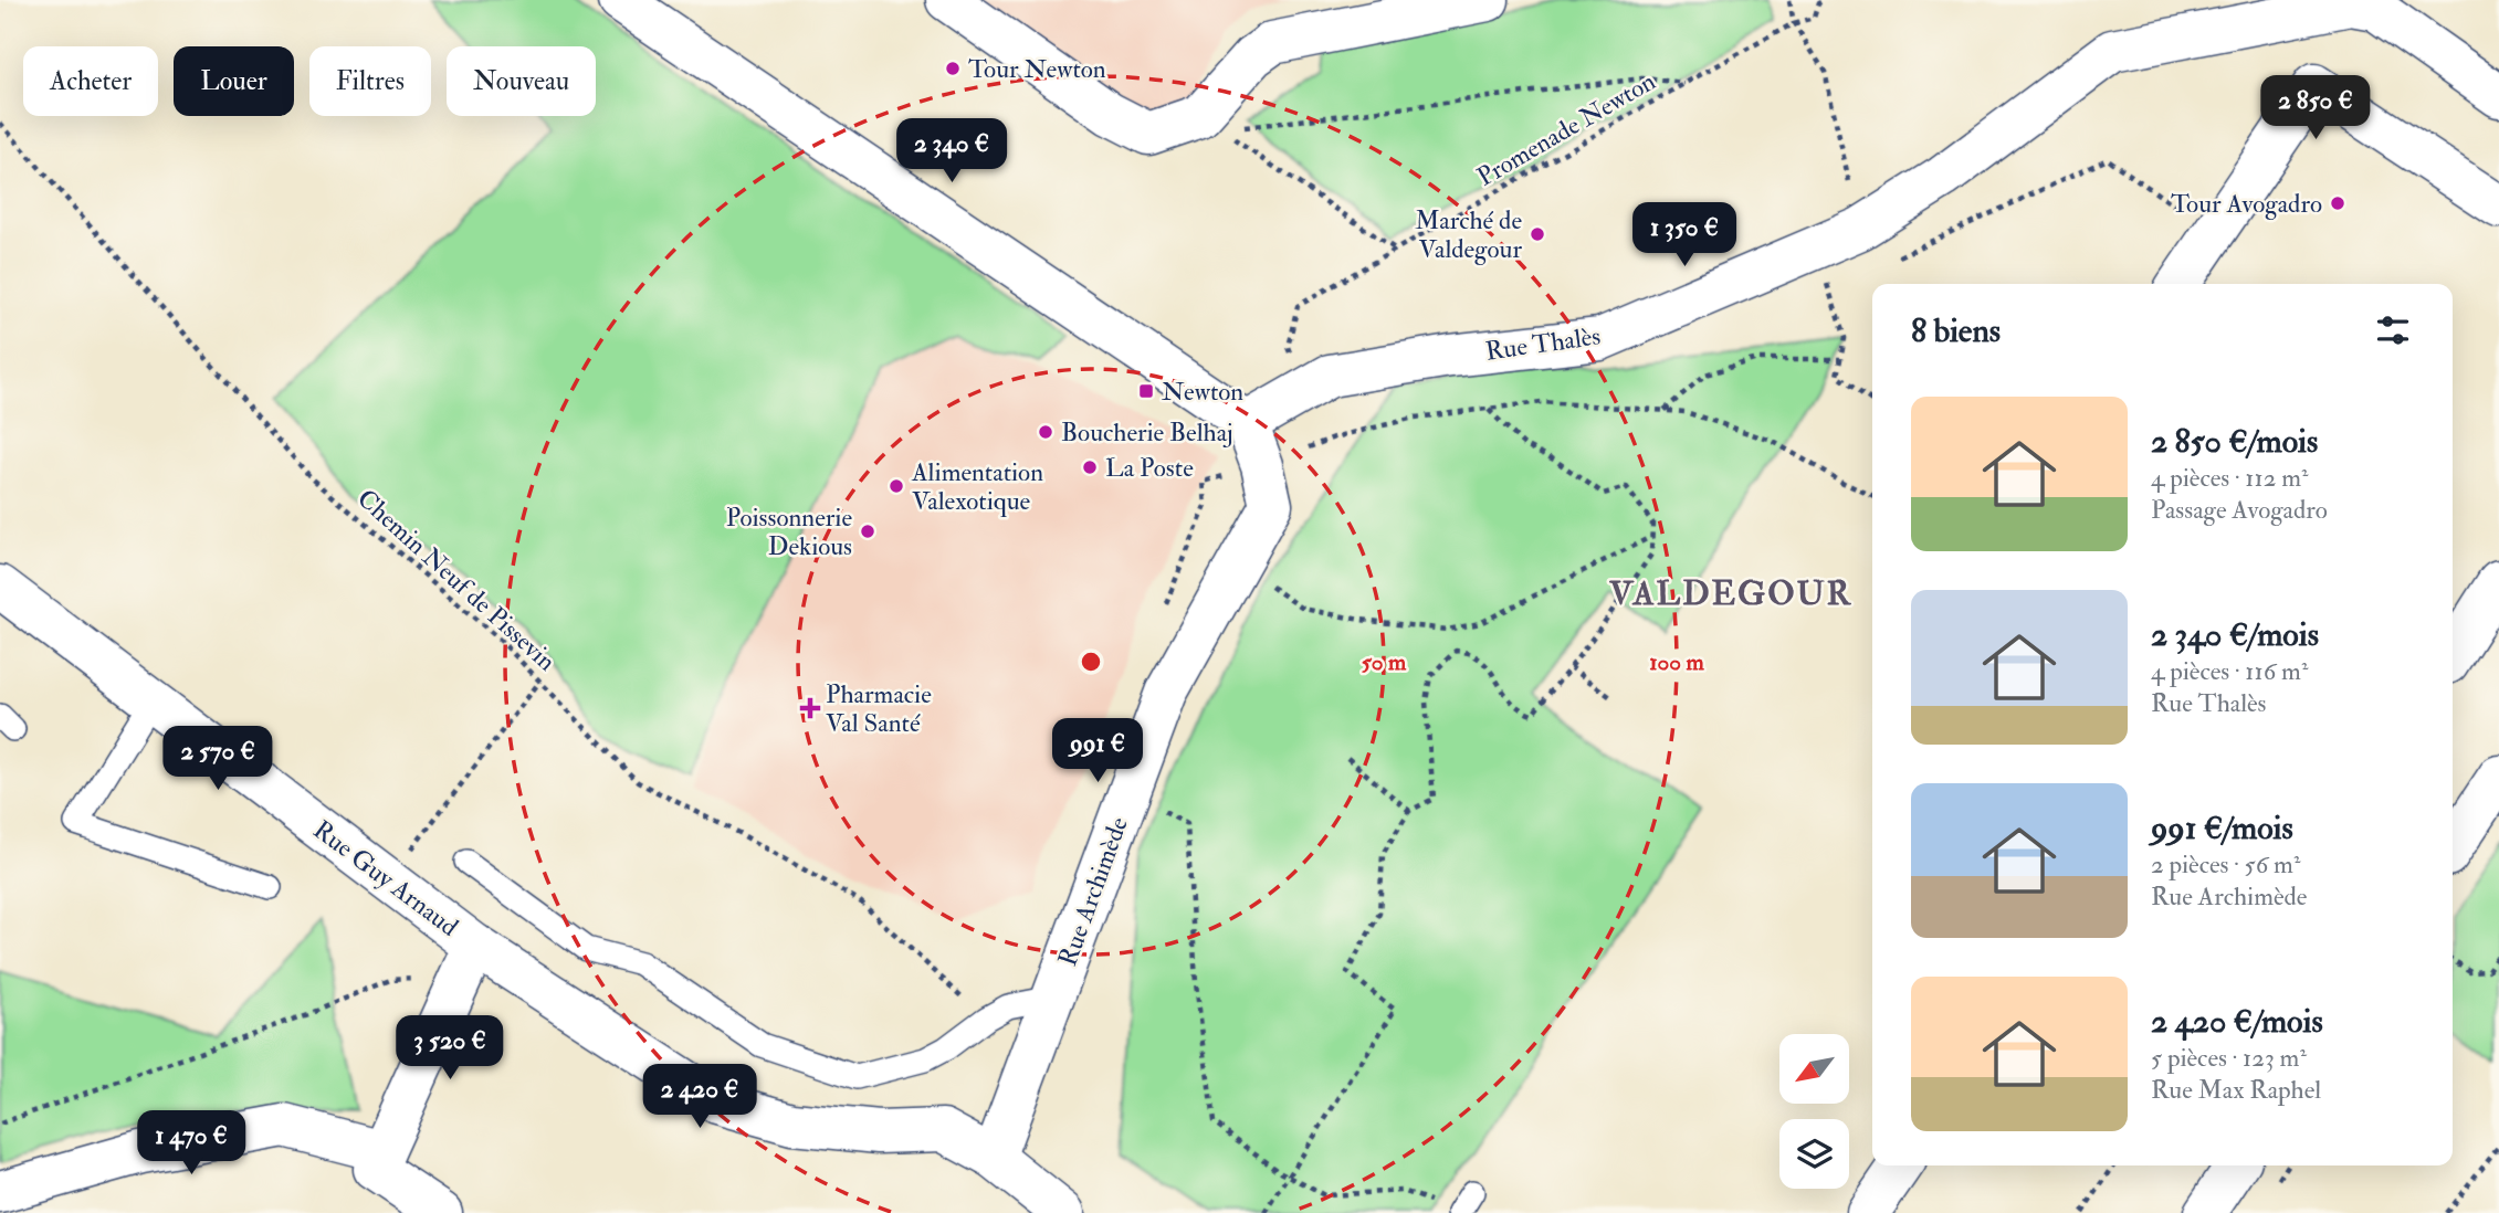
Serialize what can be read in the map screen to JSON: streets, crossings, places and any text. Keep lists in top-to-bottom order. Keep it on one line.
{"streets":{"street":["Rue Thalès","Rue Guy Arnaud","Rue Archimède"],"path":["Promenade Newton","Chemin Neuf de Pissevin"]},"crossings":[["Rue Thalès","Rue Archimède"],["Rue Guy Arnaud","Rue Archimède"]],"districts":["VALDEGOUR"],"places":{"other":["Tour Newton","Tour Avogadro","Marché de Valdegour","Boucherie Belhaj","La Poste","Alimentation Valexotique","Poissonnerie Dekious"],"transit":["Newton"],"health":["Pharmacie Val Santé"]},"north":"bottom left","page":{"chip":["Acheter","Louer","Filtres","Nouveau"],"price":["2 850 €","2 340 €","1 350 €","991 €","2 570 €","3 520 €","2 420 €","1 470 €"],"heading":"8 biens","list":[{"name":"2 850 €/mois","note":"4 pièces · 112 m² · Passage Avogadro"},{"name":"2 340 €/mois","note":"4 pièces · 116 m² · Rue Thalès"},{"name":"991 €/mois","note":"2 pièces · 56 m² · Rue Archimède"},{"name":"2 420 €/mois","note":"5 pièces · 123 m² · Rue Max Raphel"}]},"rings":["50 m","100 m"]}
